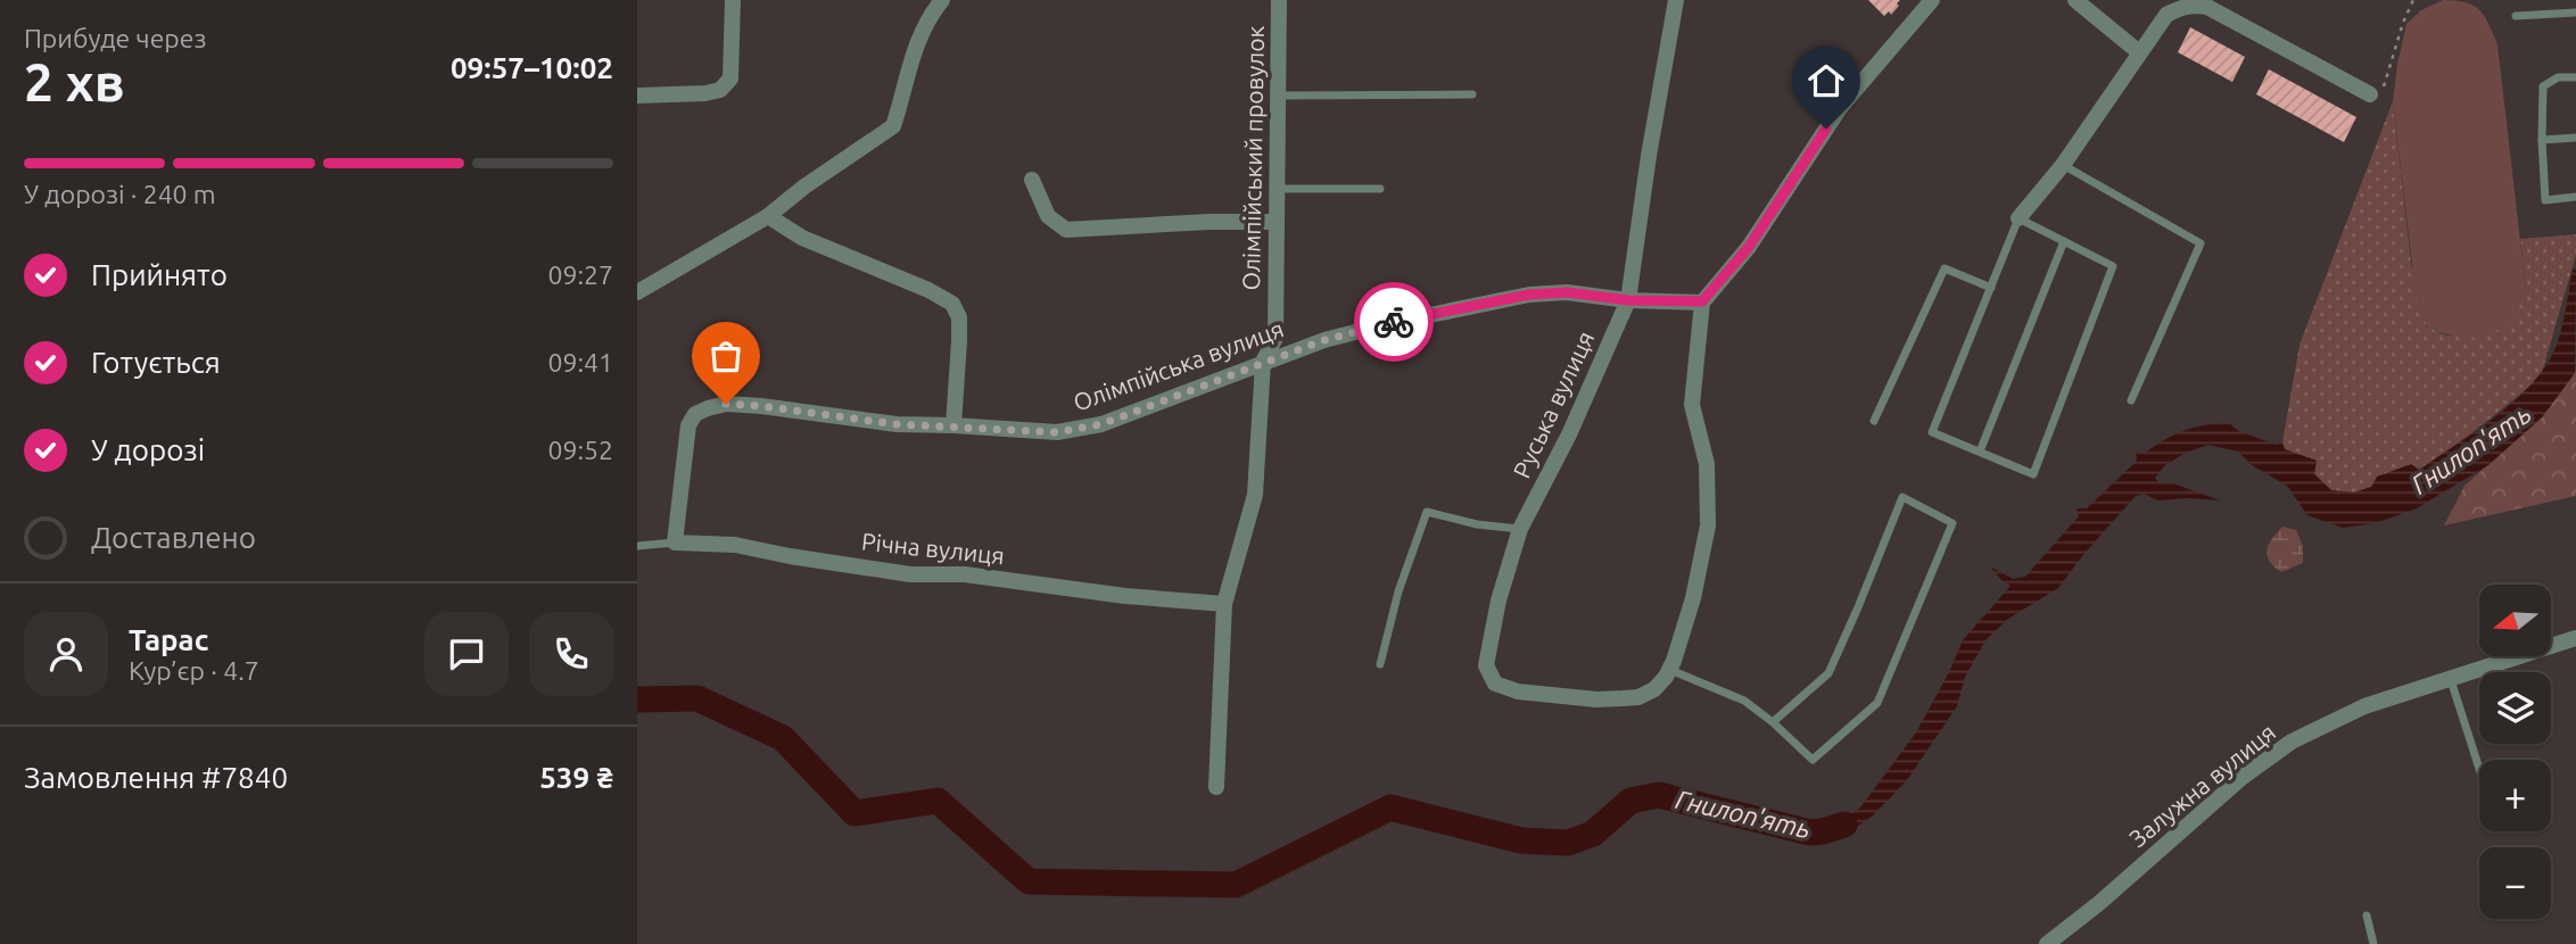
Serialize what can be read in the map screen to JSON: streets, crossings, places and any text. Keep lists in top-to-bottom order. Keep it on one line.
{"streets":{"street":["Олімпійський провулок","Олімпійська вулиця","Руська вулиця","Річна вулиця","Залужна вулиця"]},"crossings":[["Олімпійський провулок","Олімпійська вулиця"],["Олімпійський провулок","Річна вулиця"],["Олімпійська вулиця","Руська вулиця"],["Олімпійська вулиця","Річна вулиця"]],"water":["Гнилоп'ять"],"north":"left","page":{"heading":["2 хв","Прибуде через","09:57–10:02"],"panel":["Тарас","Кур’єр · 4.7","Замовлення #7840","539 ₴"],"bar":"У дорозі · 240 m","list":[["Прийнято","09:27"],["Готується","09:41"],["У дорозі","09:52"],"Доставлено"],"map_buttons":["+","−"]}}
